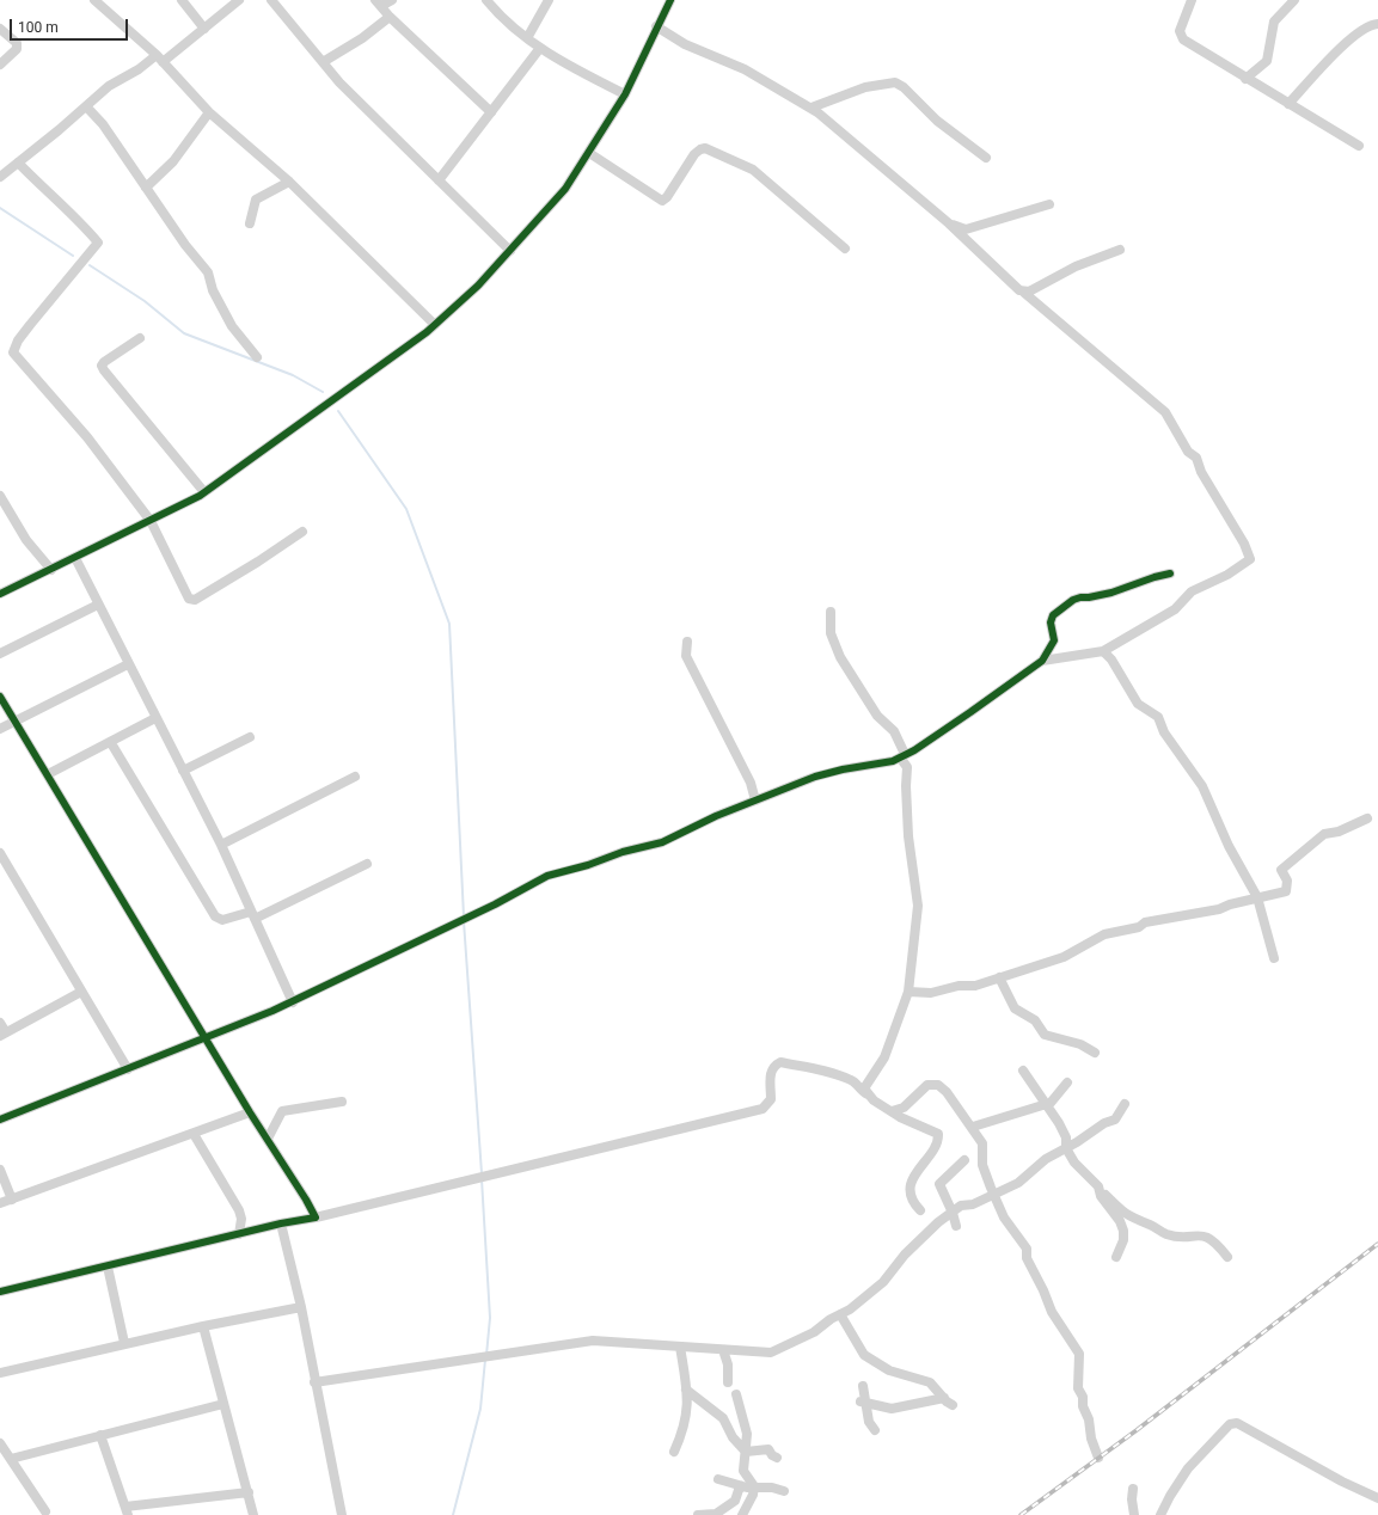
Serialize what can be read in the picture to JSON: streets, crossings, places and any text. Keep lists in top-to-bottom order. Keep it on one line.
{"scale_bar":"100 m"}
